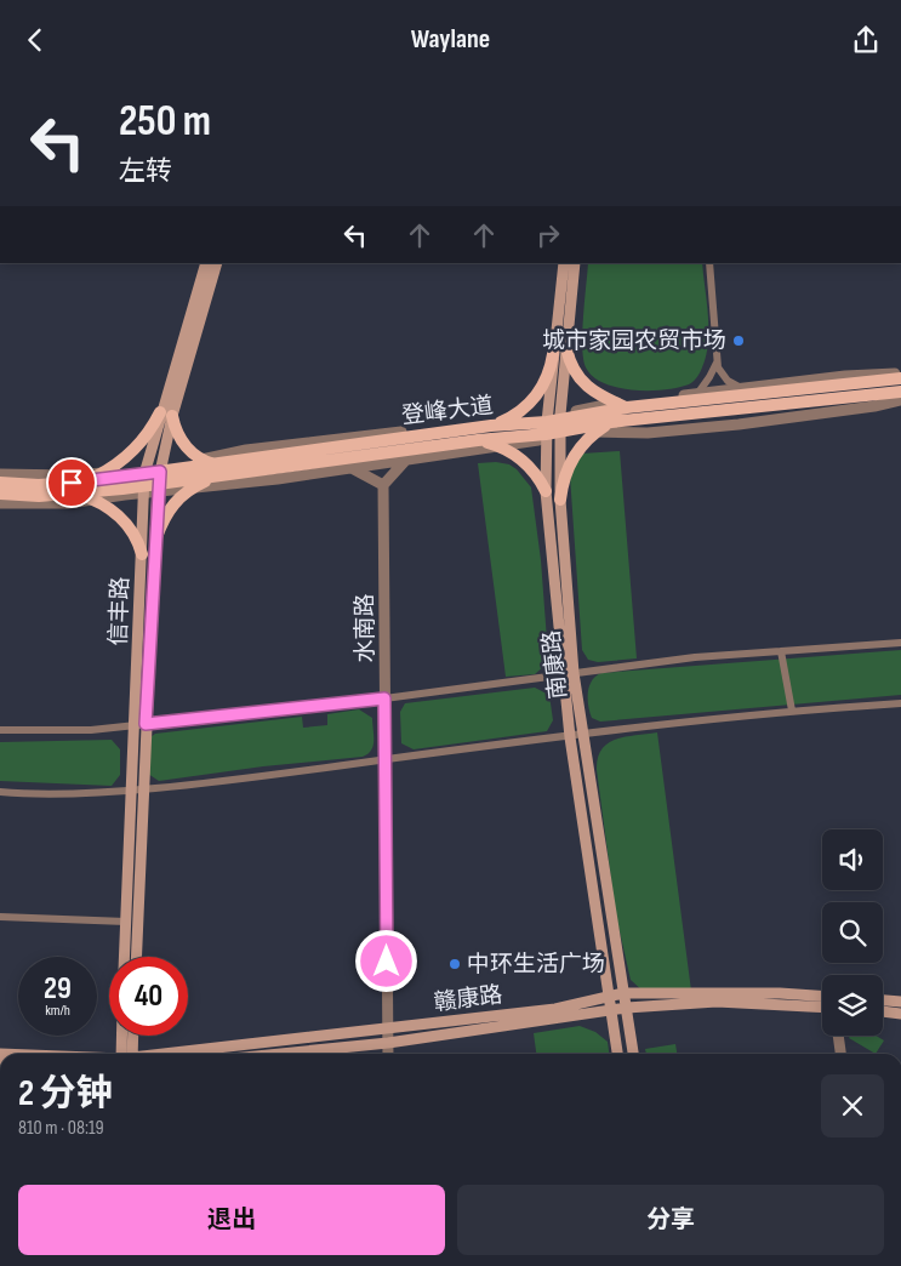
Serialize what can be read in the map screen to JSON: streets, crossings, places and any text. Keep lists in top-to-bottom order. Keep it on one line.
{"streets":{"main road":["登峰大道","信丰路","南康路","赣康路"],"street":["水南路"]},"crossings":[["登峰大道","信丰路"],["登峰大道","南康路"],["水南路","赣康路"],["南康路","赣康路"]],"places":["城市家园农贸市场","中环生活广场"],"page":{"header":"Waylane","turn":["250 m","左转"],"speed":"29 km/h","limit":"40","heading":["2 分钟","810 m · 08:19"],"buttons":["退出","分享"]}}
